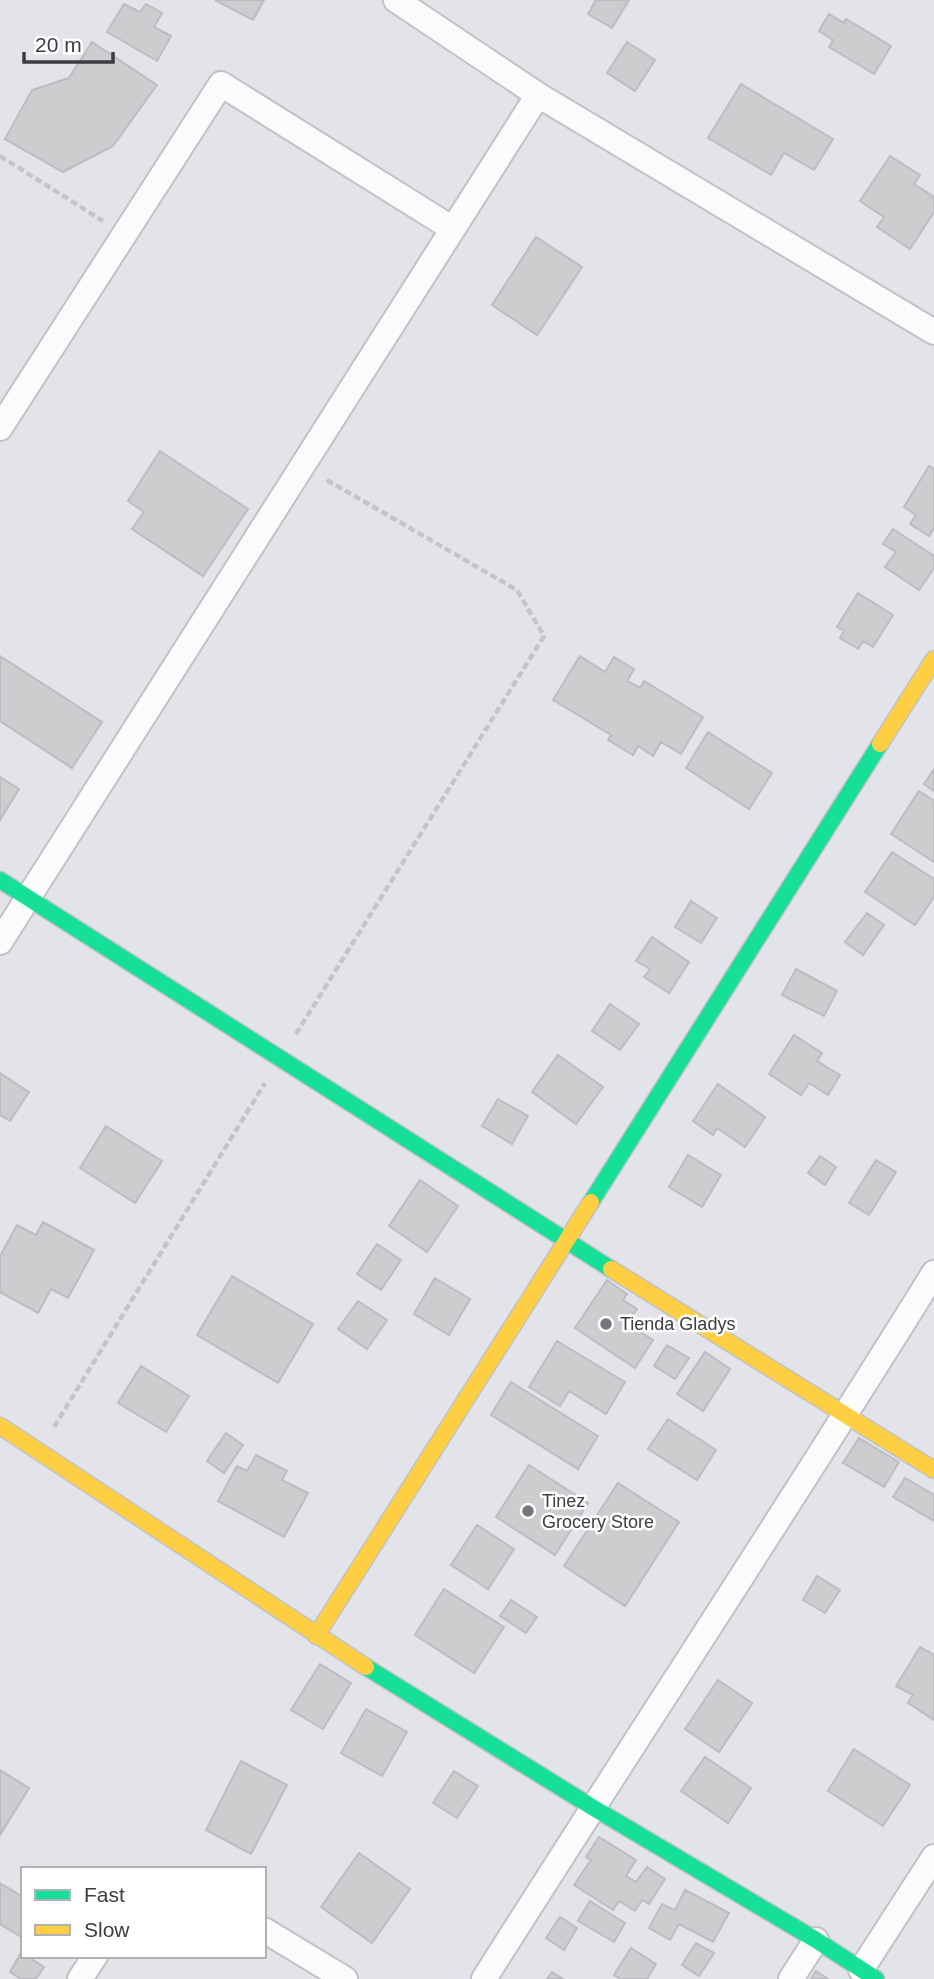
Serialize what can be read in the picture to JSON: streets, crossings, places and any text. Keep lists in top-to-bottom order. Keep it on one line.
{"places":["Tienda Gladys","Tinez Grocery Store"],"legend":["Fast","Slow"],"scale_bar":"20 m"}
